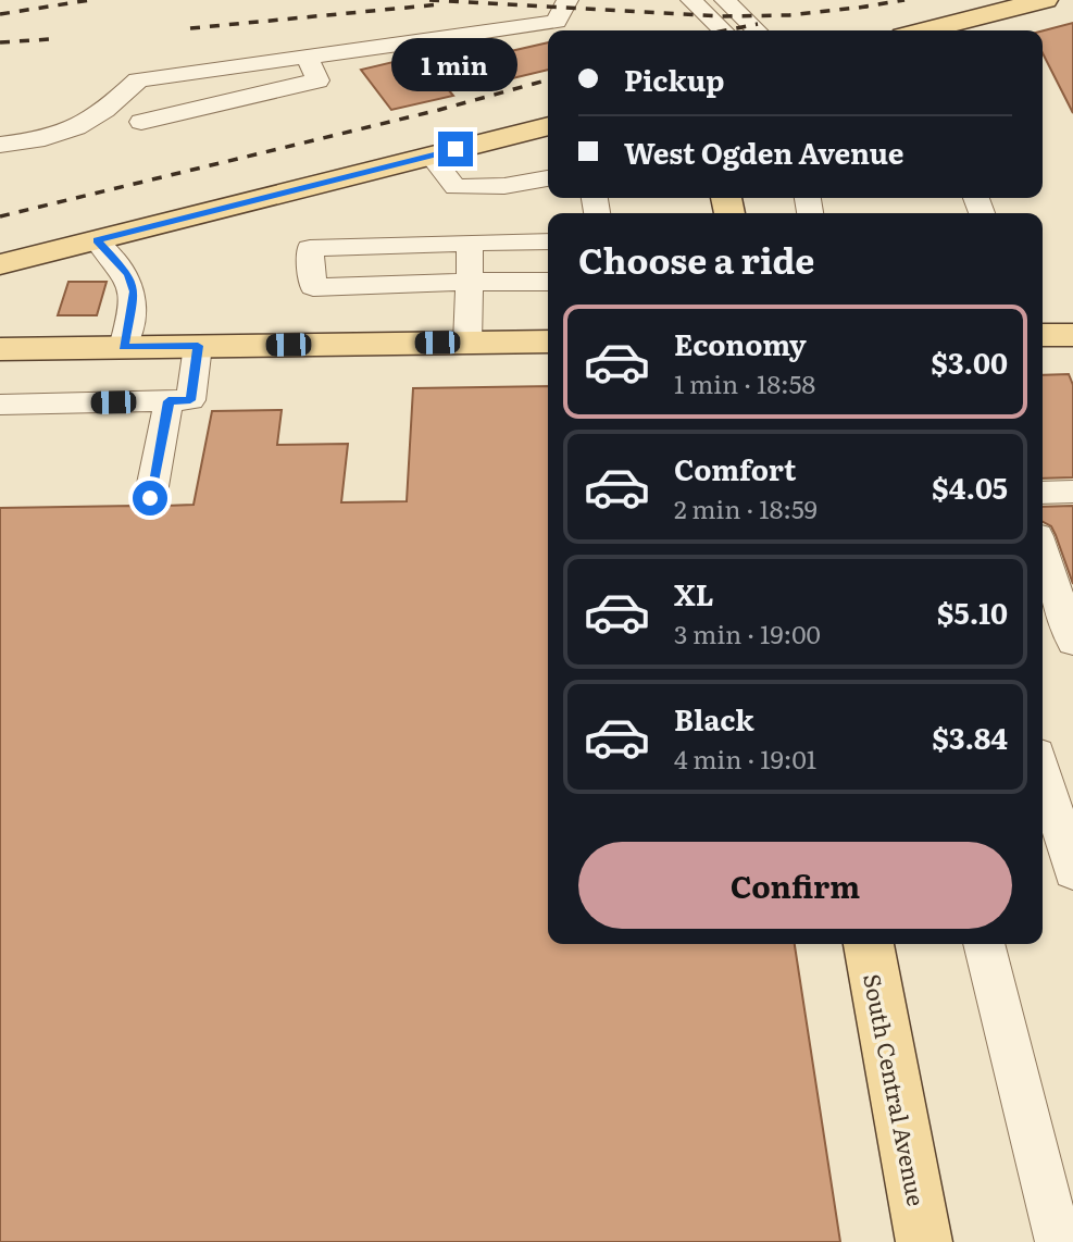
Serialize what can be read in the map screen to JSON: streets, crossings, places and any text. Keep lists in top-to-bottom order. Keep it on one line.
{"streets":{"main road":["South Central Avenue"]},"page":{"banner":["Pickup","West Ogden Avenue"],"bubble":"1 min","heading":"Choose a ride","list":[{"name":"Economy","note":"1 min · 18:58","value":"$3.00"},{"name":"Comfort","note":"2 min · 18:59","value":"$4.05"},{"name":"XL","note":"3 min · 19:00","value":"$5.10"},{"name":"Black","note":"4 min · 19:01","value":"$3.84"}],"buttons":"Confirm"}}
